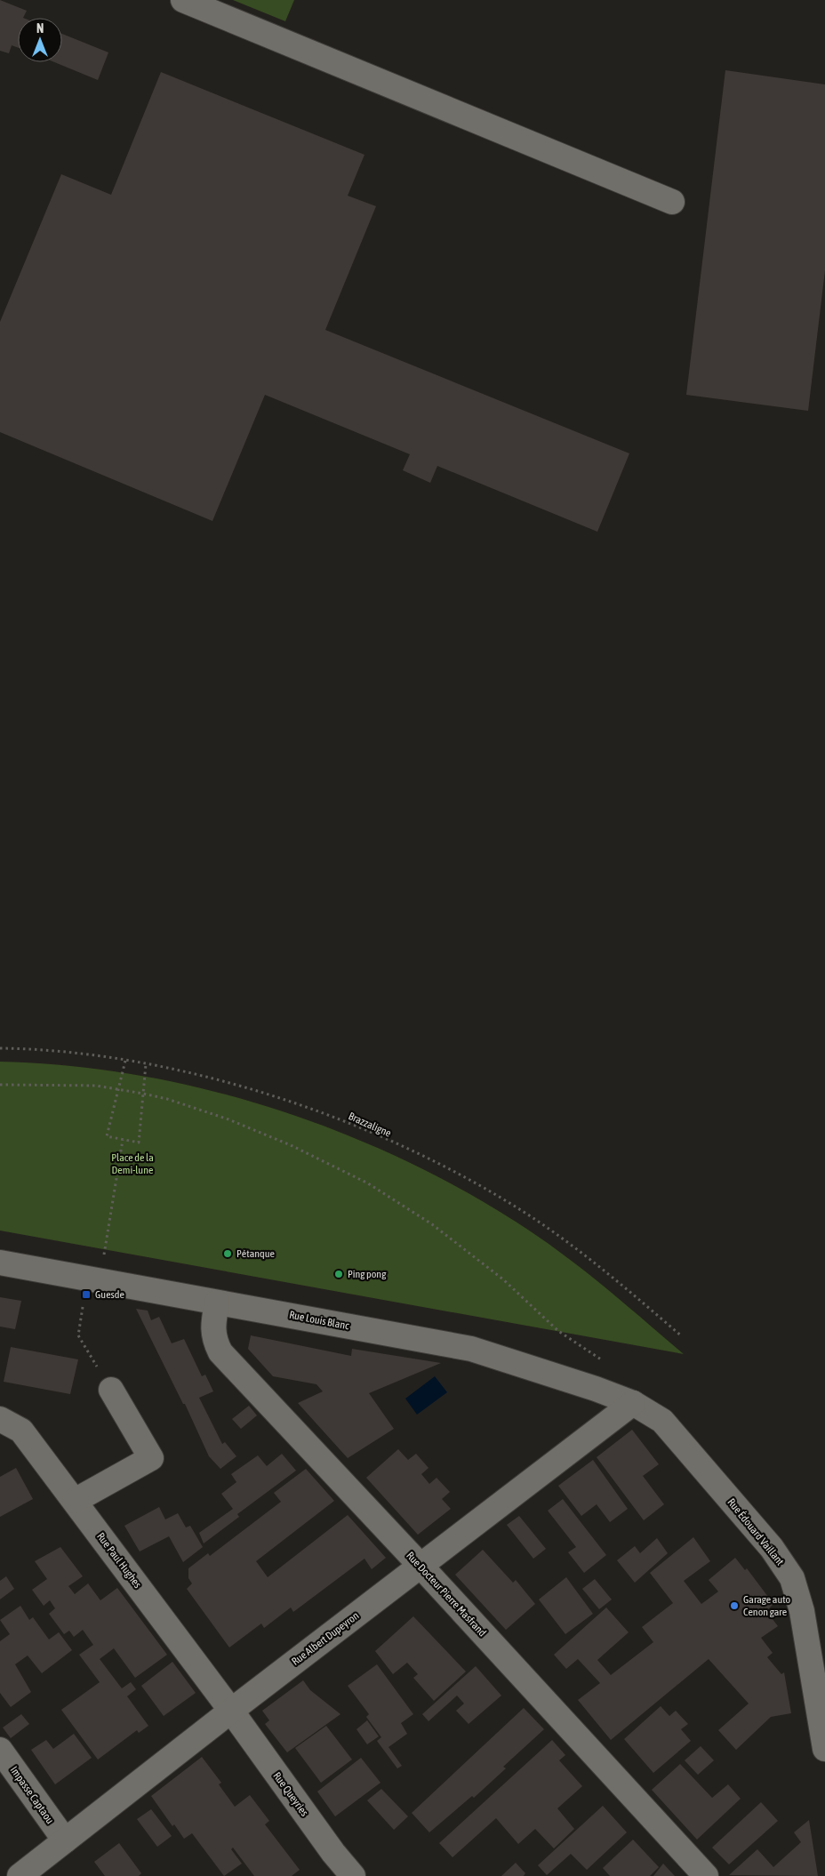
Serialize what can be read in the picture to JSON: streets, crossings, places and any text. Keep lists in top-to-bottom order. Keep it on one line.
{"streets":{"street":["Rue Louis Blanc","Rue Édouard Vaillant","Rue Paul Hughes","Rue Docteur Pierre Masfrand","Rue Albert Dupeyron","Rue Queyries","Impasse Captaou"],"path":["Brazzaligne"]},"crossings":[["Rue Louis Blanc","Rue Édouard Vaillant"],["Rue Louis Blanc","Rue Docteur Pierre Masfrand"],["Rue Louis Blanc","Rue Albert Dupeyron"],["Rue Édouard Vaillant","Rue Albert Dupeyron"],["Rue Paul Hughes","Rue Albert Dupeyron"],["Rue Paul Hughes","Rue Queyries"],["Rue Docteur Pierre Masfrand","Rue Albert Dupeyron"],["Rue Albert Dupeyron","Rue Queyries"],["Rue Albert Dupeyron","Impasse Captaou"]],"parks":["Place de la Demi-lune"],"places":{"other":["Pétanque","Ping pong","Garage auto Cenon gare"],"transit":["Guesde"]},"north":"top"}
